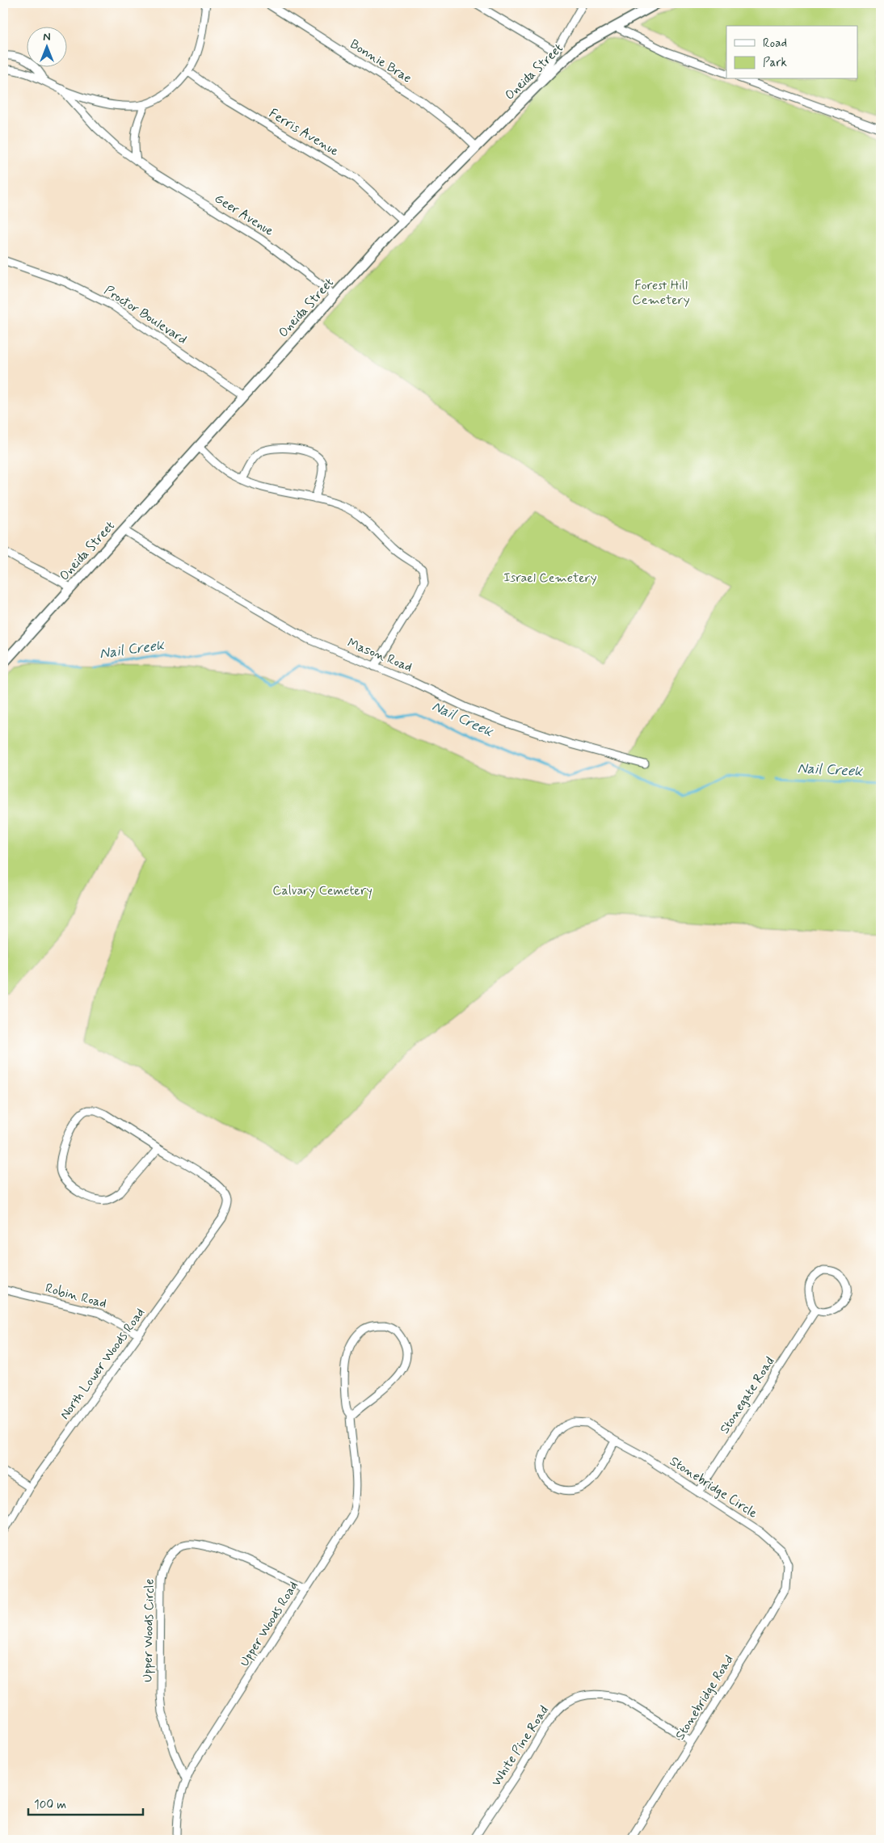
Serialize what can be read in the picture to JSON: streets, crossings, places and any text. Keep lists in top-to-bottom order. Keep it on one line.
{"streets":{"street":["Bonnie Brae","Oneida Street","Ferris Avenue","Geer Avenue","Proctor Boulevard","Mason Road","Robin Road","North Lower Woods Road","Stonegate Road","Stonebridge Circle","Upper Woods Road","Upper Woods Circle","Stonebridge Road","White Pine Road"]},"crossings":[["Bonnie Brae","Oneida Street"],["Oneida Street","Ferris Avenue"],["Oneida Street","Geer Avenue"],["Oneida Street","Proctor Boulevard"],["Oneida Street","Mason Road"],["Robin Road","North Lower Woods Road"],["Stonegate Road","Stonebridge Circle"],["Stonebridge Circle","Stonebridge Road"],["Upper Woods Road","Upper Woods Circle"],["Stonebridge Road","White Pine Road"]],"water":["Nail Creek"],"parks":["Forest Hill Cemetery","Israel Cemetery","Calvary Cemetery"],"legend":["Road","Park"],"scale_bar":"100 m","north":"top"}
